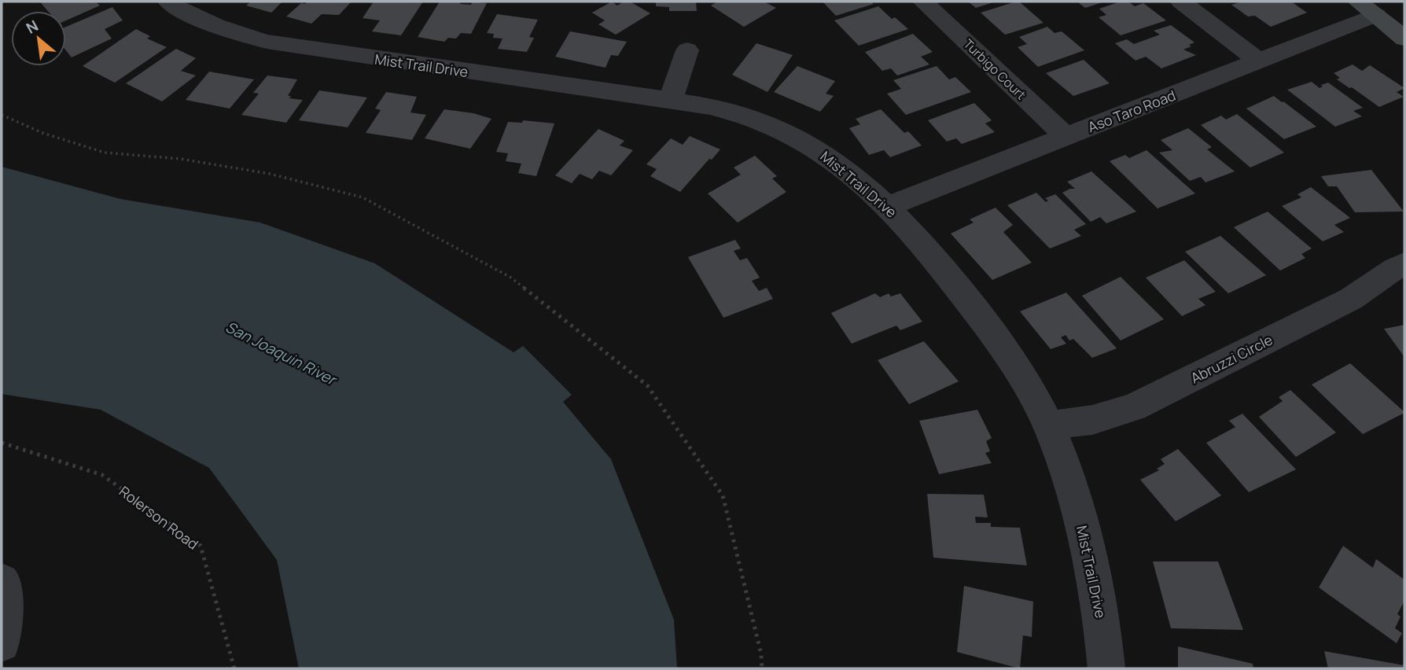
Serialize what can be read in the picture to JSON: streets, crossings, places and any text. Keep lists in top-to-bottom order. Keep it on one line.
{"streets":{"street":["Mist Trail Drive","Turbigo Court","Aso Taro Road","Abruzzi Circle"],"path":["Rolerson Road"]},"crossings":[["Mist Trail Drive","Aso Taro Road"],["Mist Trail Drive","Abruzzi Circle"],["Turbigo Court","Aso Taro Road"]],"water":["San Joaquin River"],"north":"top left"}
